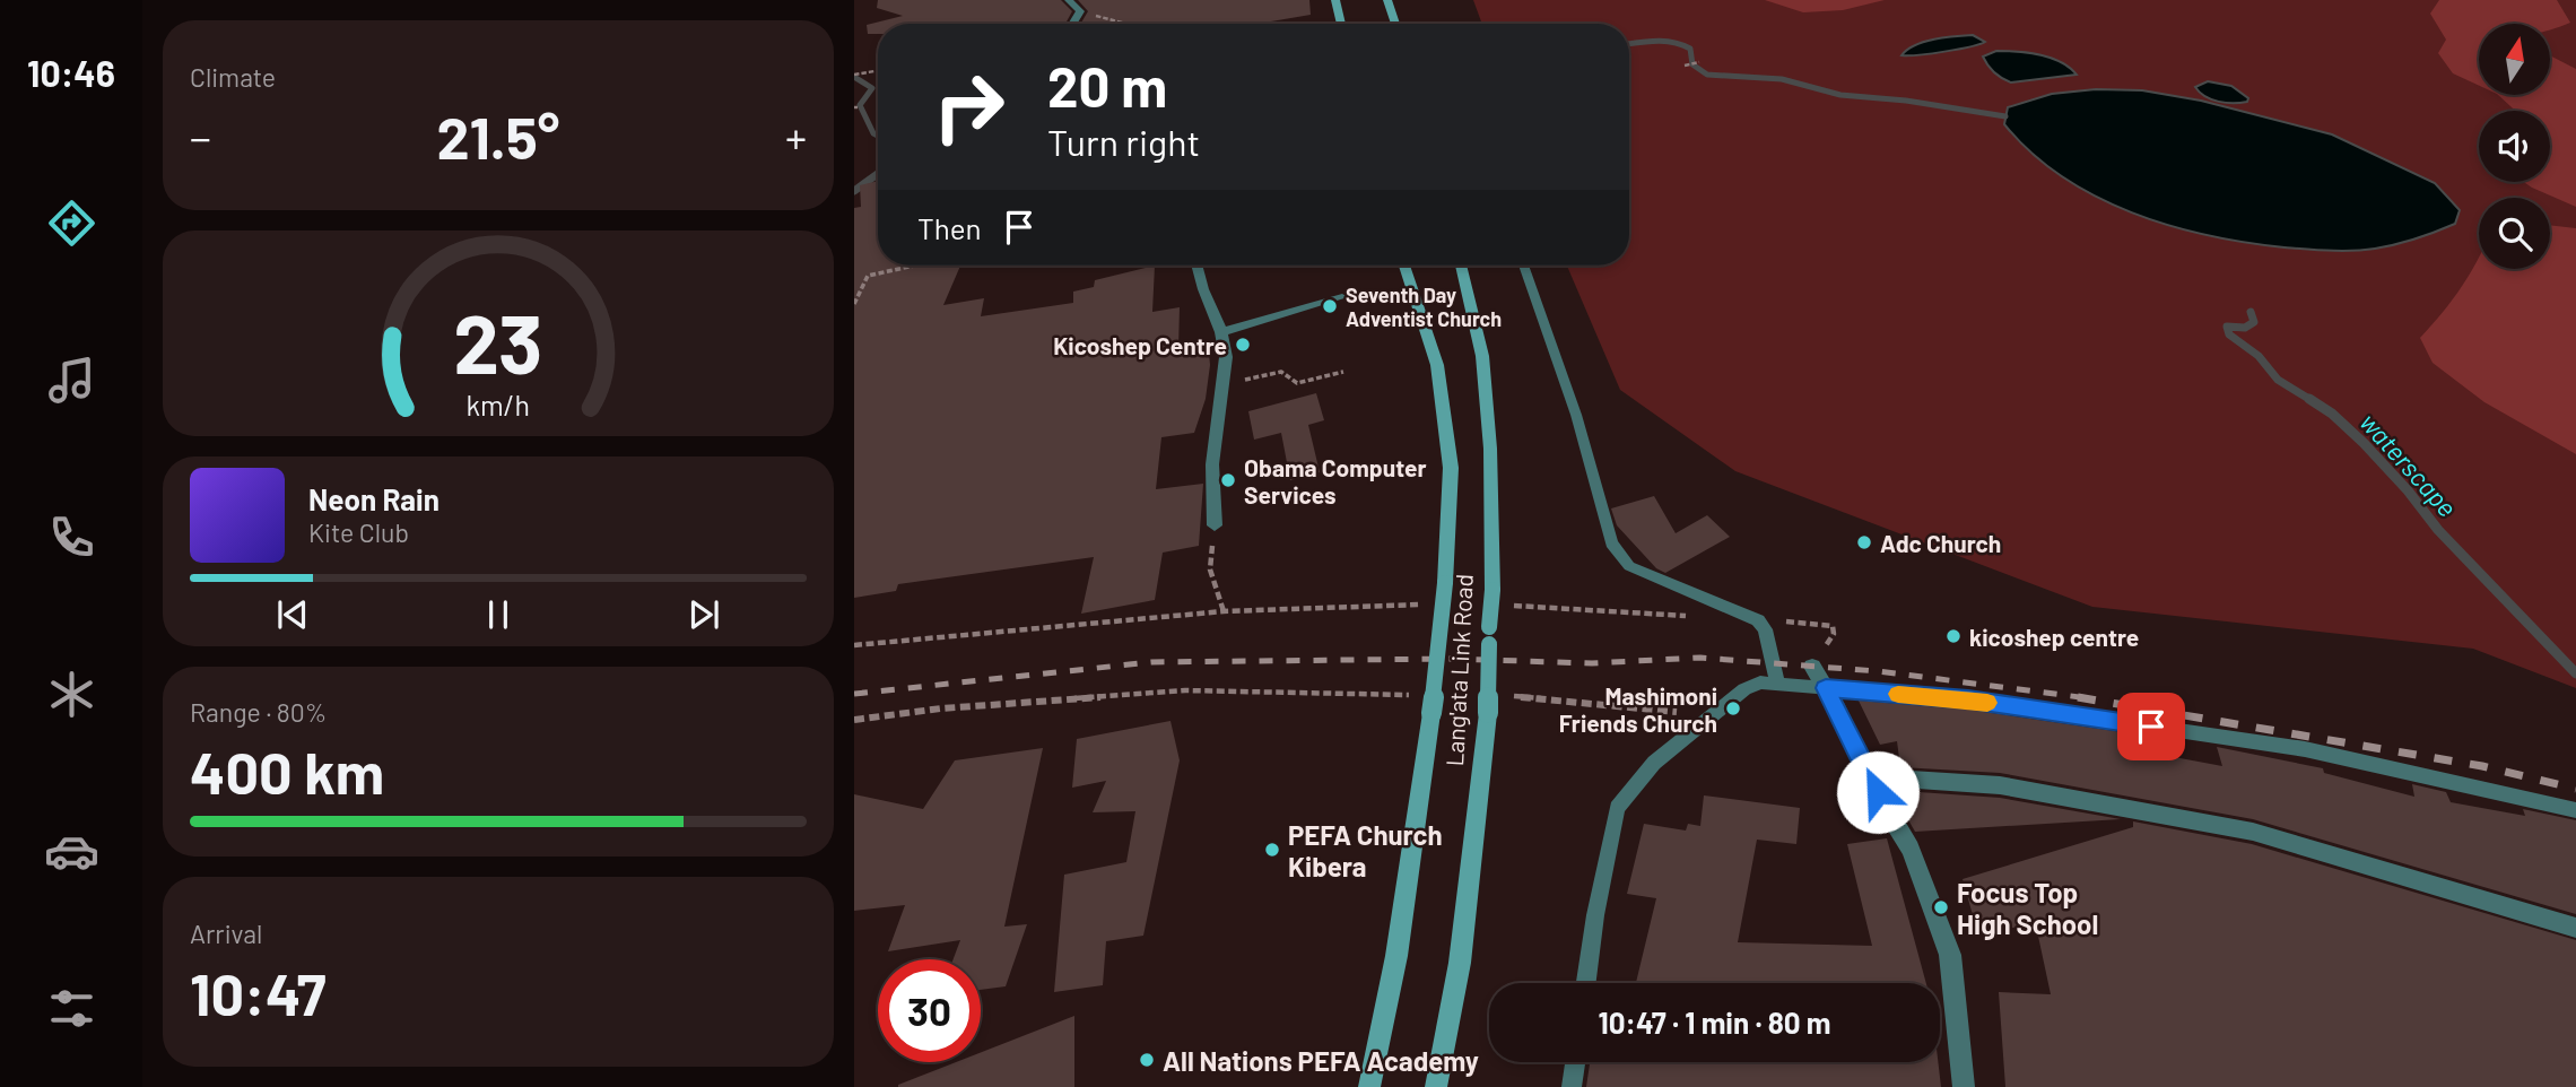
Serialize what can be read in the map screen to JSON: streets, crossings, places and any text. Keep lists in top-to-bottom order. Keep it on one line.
{"streets":{"main road":["Lang'ata Link Road"]},"water":["waterscape"],"places":["Seventh Day Adventist Church","Kicoshep Centre","Obama Computer Services","Adc Church","kicoshep centre","Mashimoni Friends Church","PEFA Church Kibera","Focus Top High School","All Nations PEFA Academy"],"north":"top","page":{"tabs":"10:46","tile":["Climate",["Range · 80%","400 km"],["Arrival","10:47"]],"turn":["20 m","Turn right"],"heat":["−","21.5°","+"],"then":"Then","song":["Neon Rain","Kite Club"],"limit":"30","trip":"10:47 · 1 min · 80 m","gauge":["23","km/h"]}}
